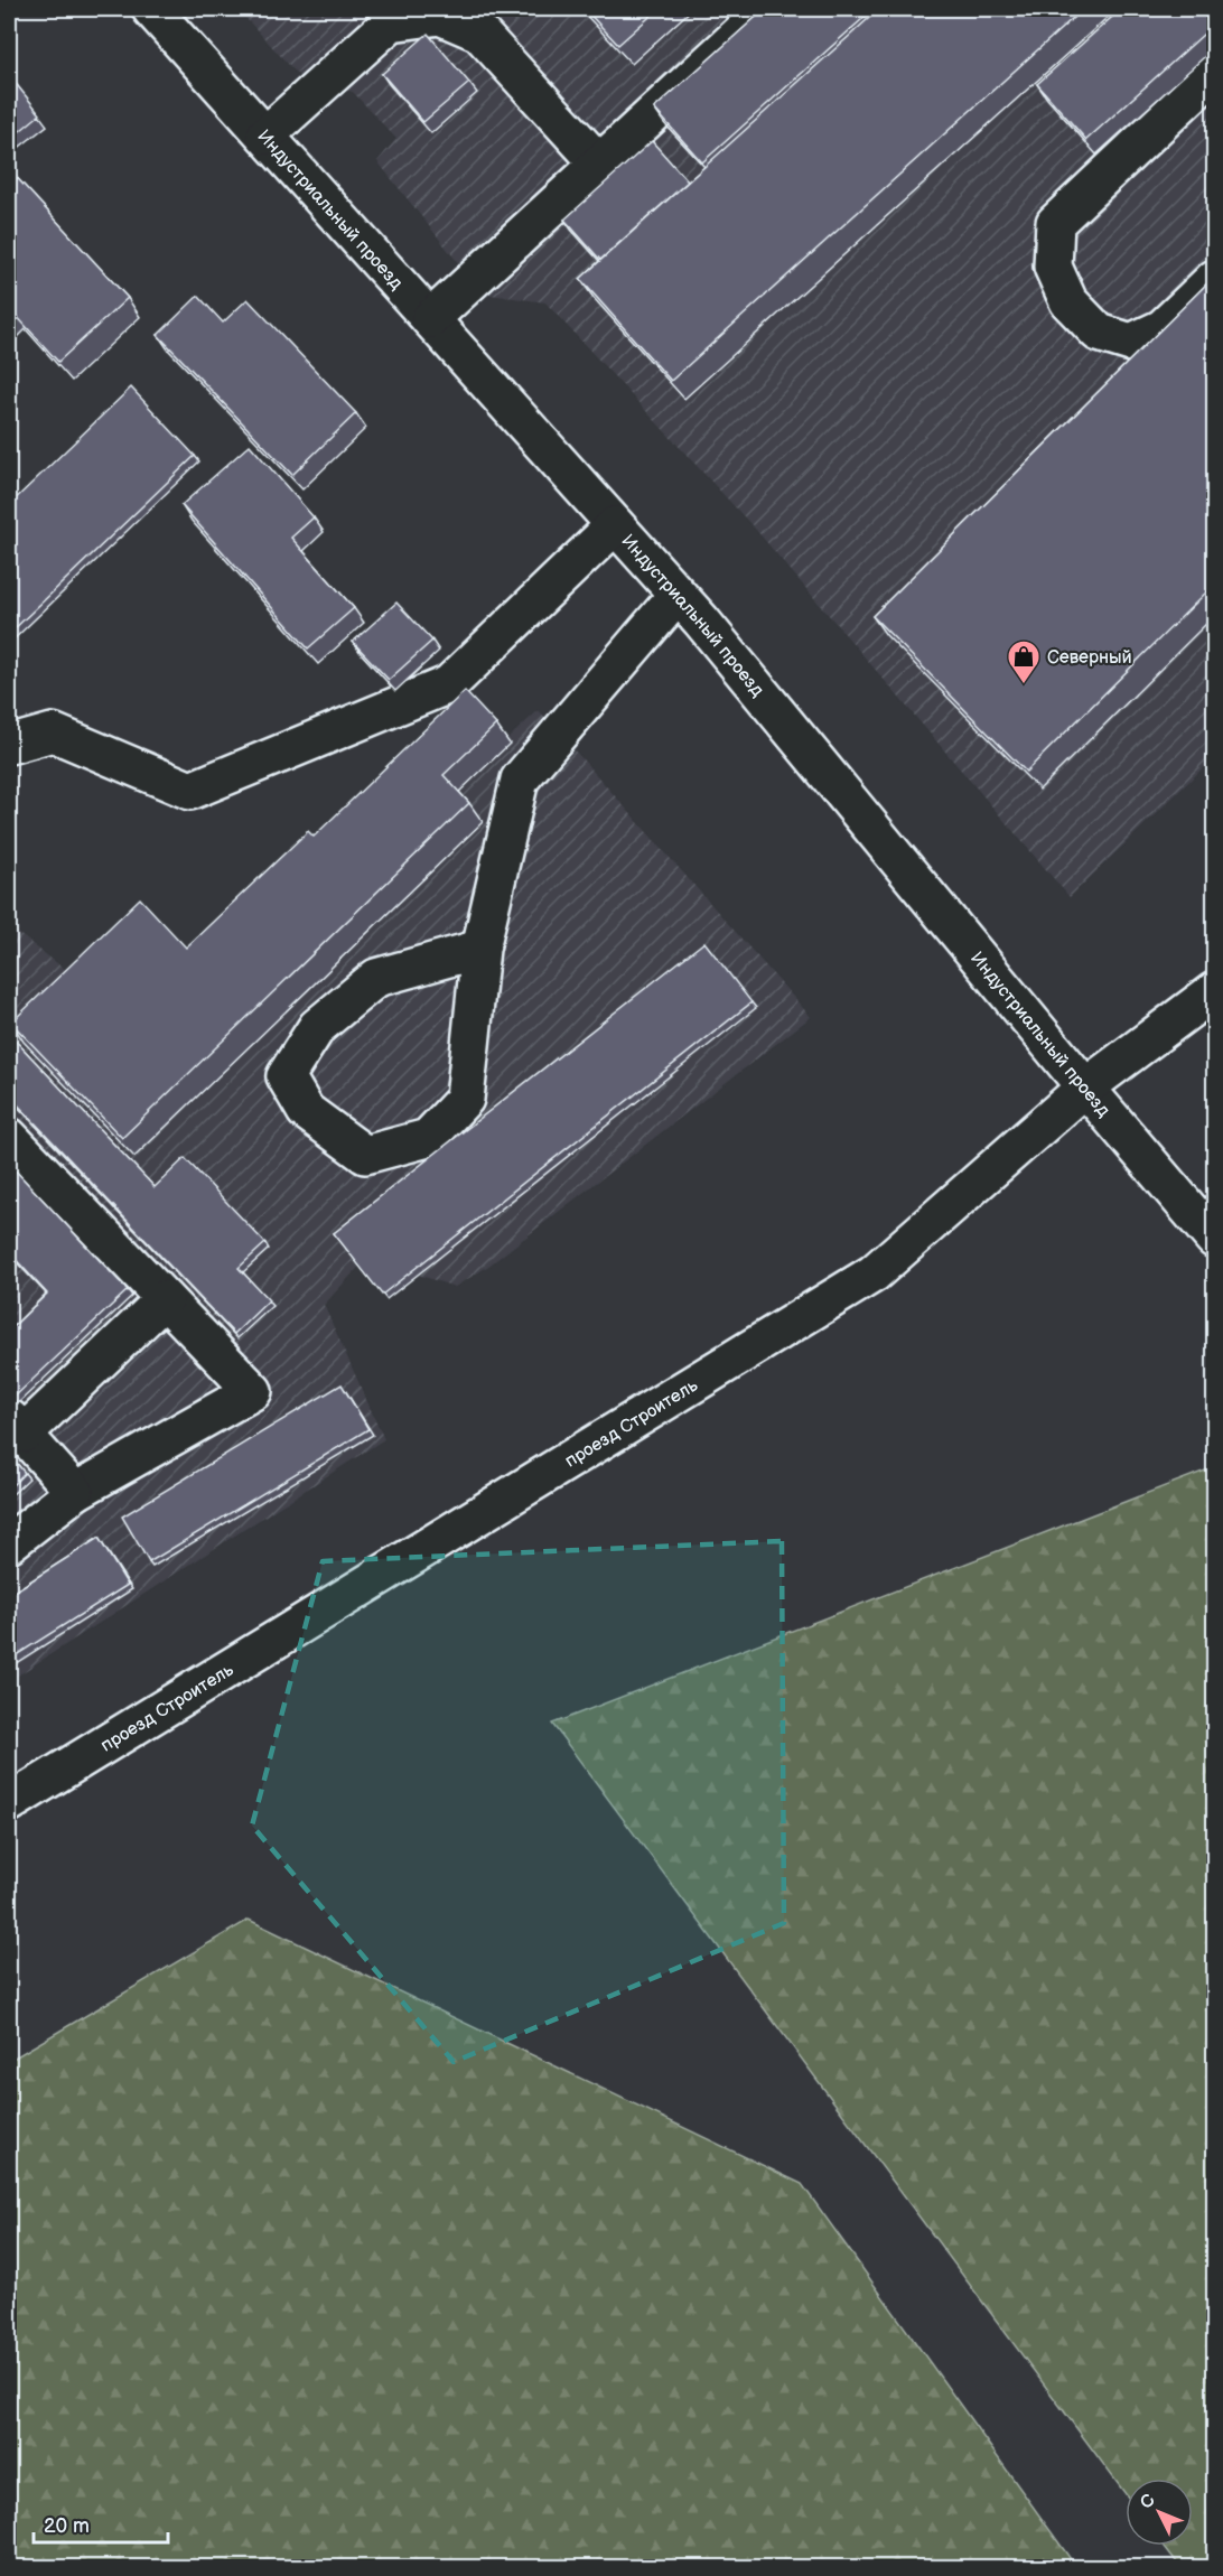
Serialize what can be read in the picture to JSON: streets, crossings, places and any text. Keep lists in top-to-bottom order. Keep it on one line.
{"streets":{"street":["Индустриальный проезд","проезд Строитель"]},"crossings":[["Индустриальный проезд","проезд Строитель"]],"places":{"shop":["Северный"]},"scale_bar":"20 m","north":"top left"}
